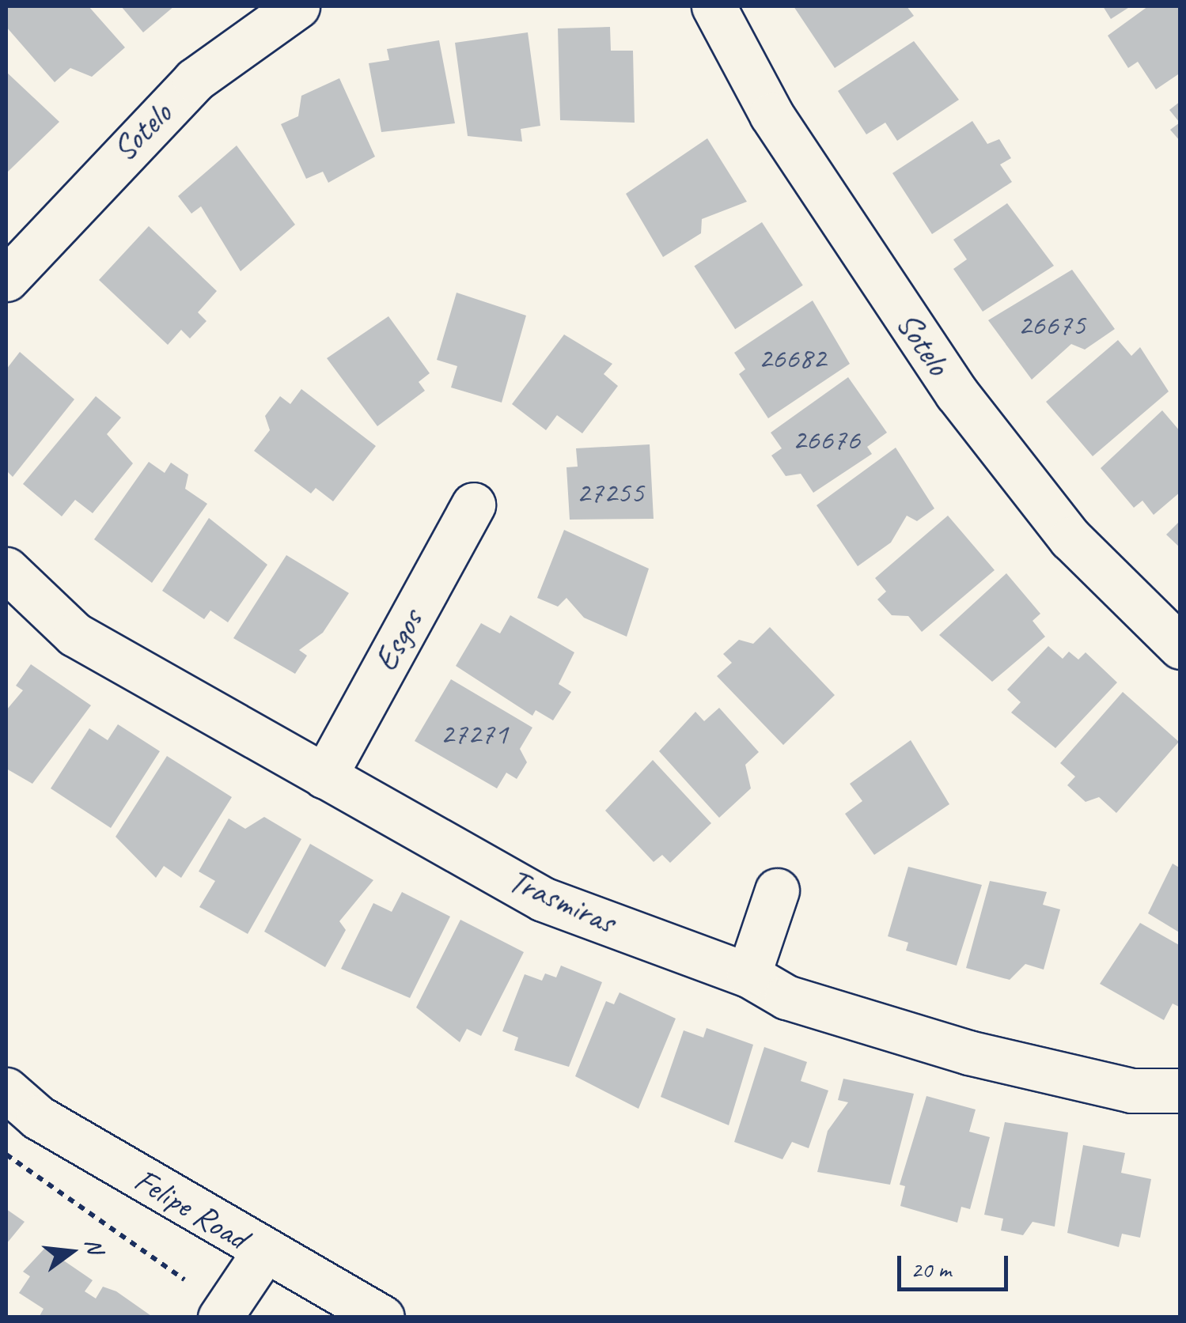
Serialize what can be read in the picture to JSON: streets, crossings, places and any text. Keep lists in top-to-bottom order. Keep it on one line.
{"streets":{"street":["Sotelo","Esgos","Trasmiras","Felipe Road"]},"crossings":[["Esgos","Trasmiras"]],"house_numbers":["26675","26682","26676","27255","27271"],"scale_bar":"20 m","north":"right"}
